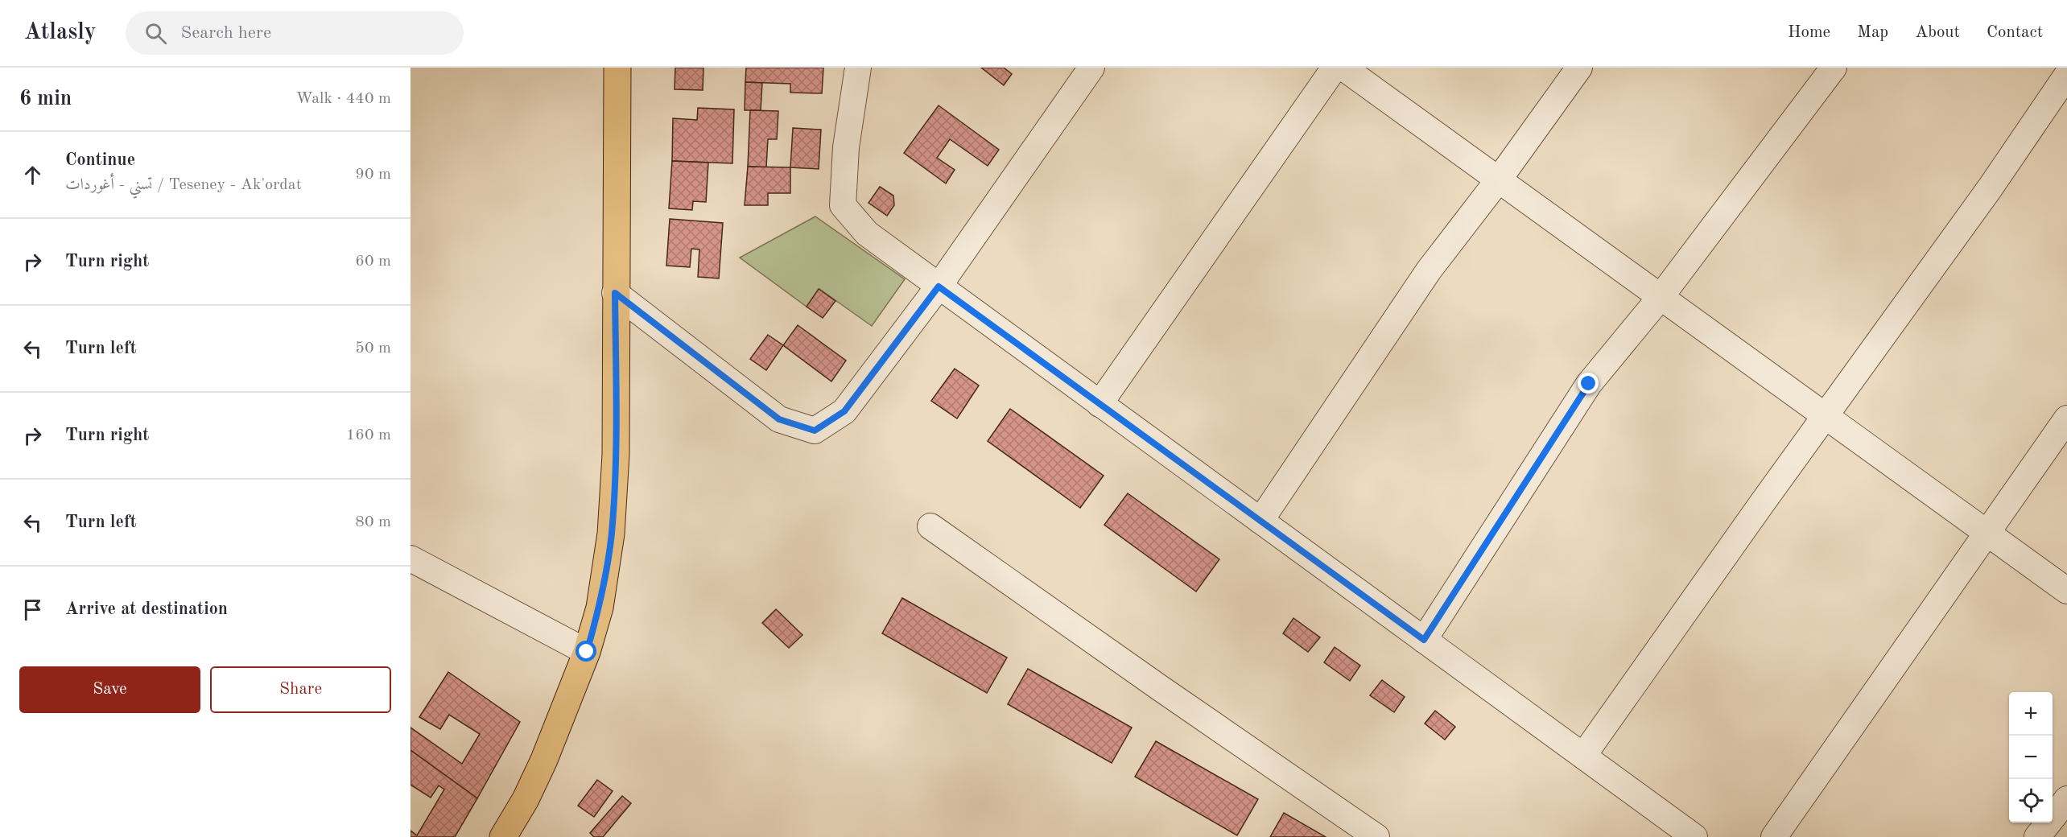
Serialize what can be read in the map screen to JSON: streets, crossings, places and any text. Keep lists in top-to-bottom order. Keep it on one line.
{"page":{"header":"Atlasly","search":"Search here","nav":["Home","Map","About","Contact"],"heading":["6 min","Walk · 440 m"],"list":[["Continue","تسني - أغوردات / Teseney - Ak'ordat","90 m"],["Turn right","60 m"],["Turn left","50 m"],["Turn right","160 m"],["Turn left","80 m"],"Arrive at destination"],"buttons":["Save","Share"],"map_buttons":["+","−"]}}
